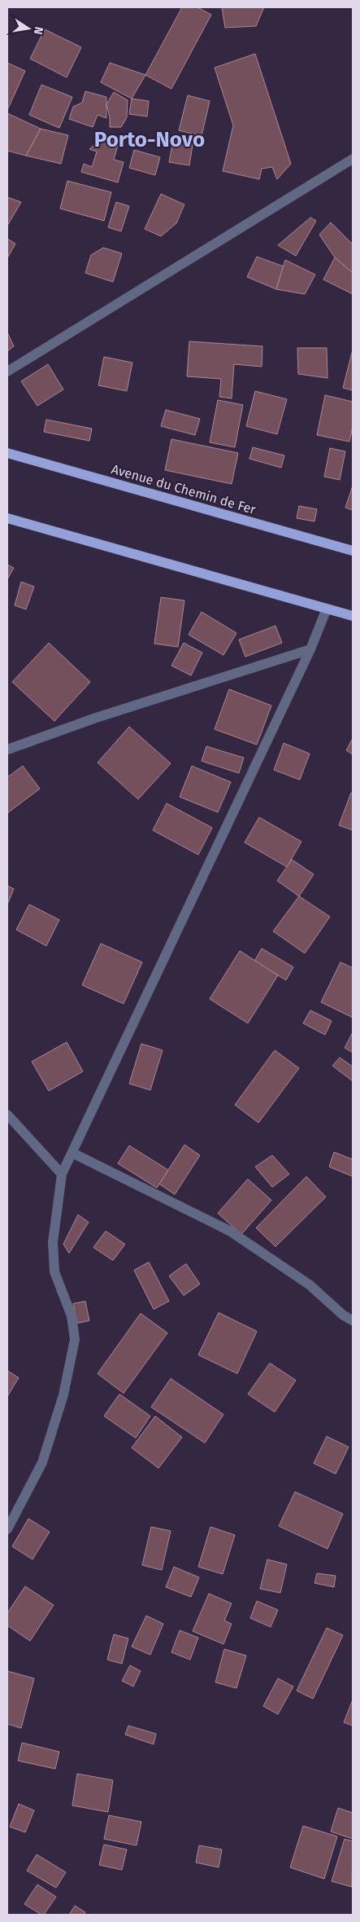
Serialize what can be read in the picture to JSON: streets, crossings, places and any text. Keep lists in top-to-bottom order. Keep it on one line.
{"streets":{"main road":["Avenue du Chemin de Fer"]},"districts":["Porto-Novo"],"north":"right"}
